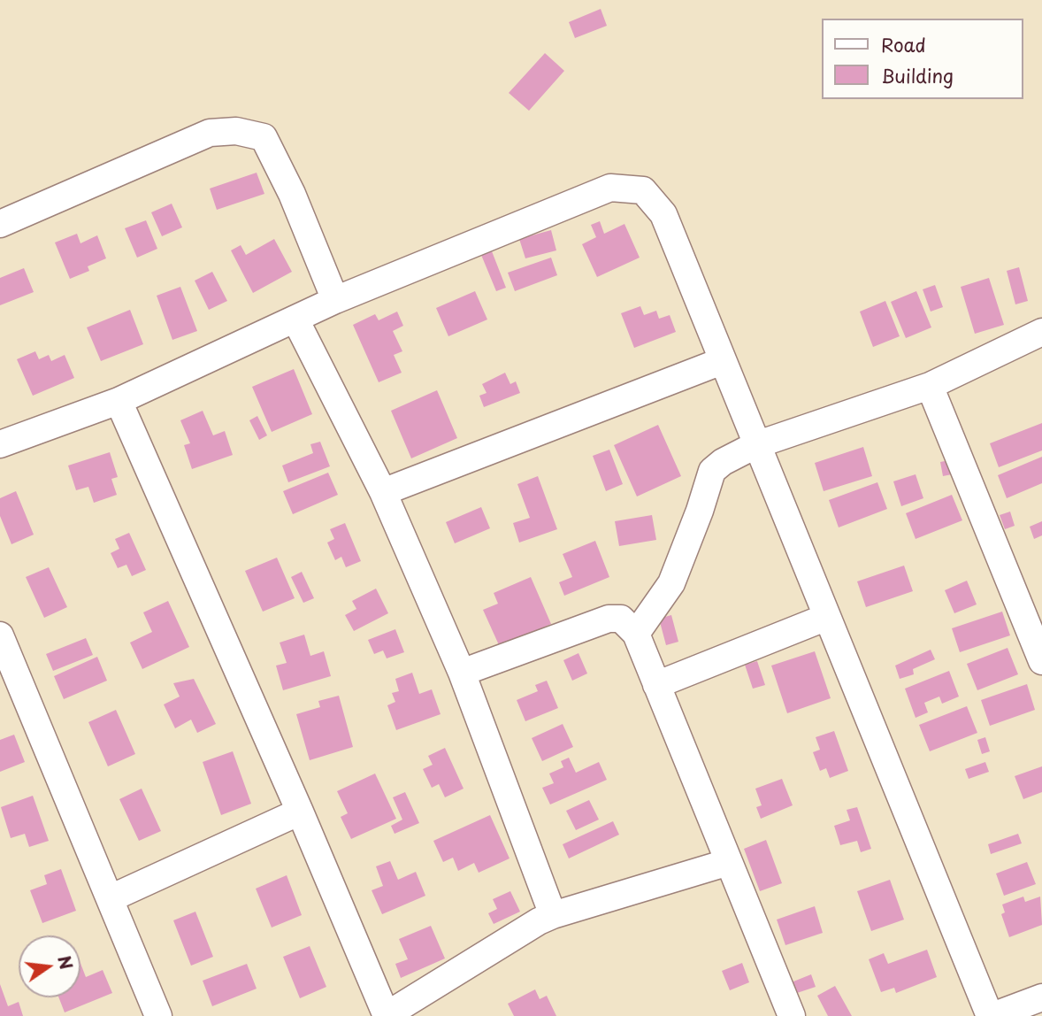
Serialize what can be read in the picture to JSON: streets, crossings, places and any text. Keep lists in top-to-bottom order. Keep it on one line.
{"legend":["Road","Building"],"north":"right"}
